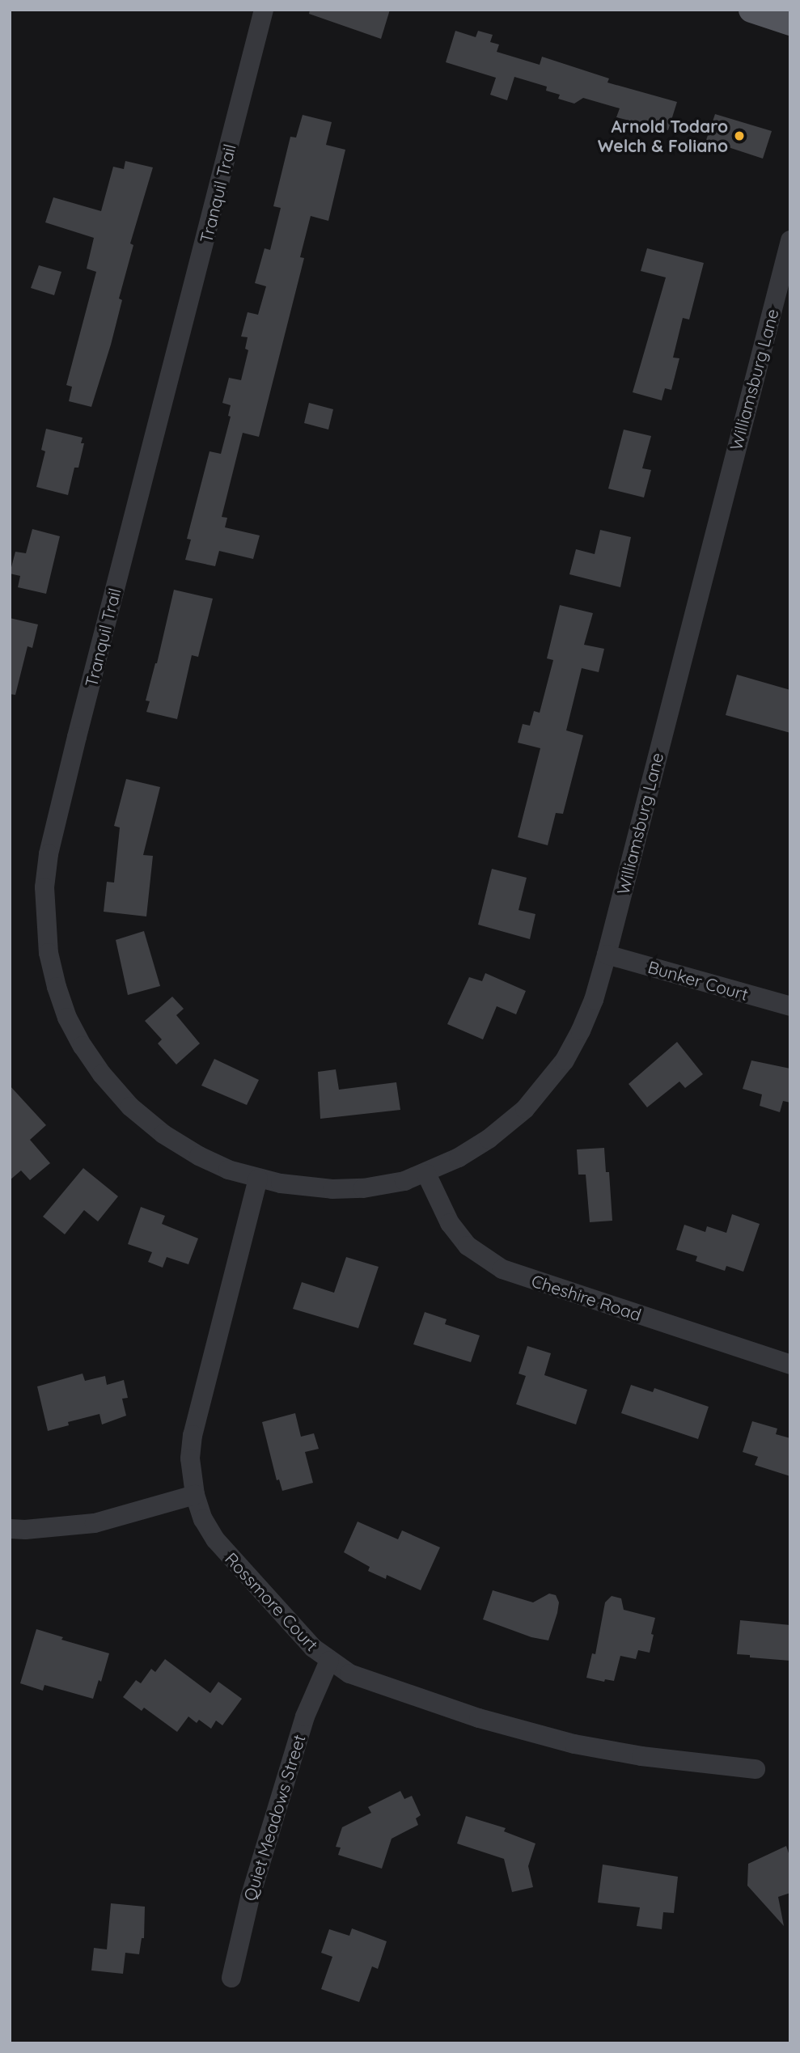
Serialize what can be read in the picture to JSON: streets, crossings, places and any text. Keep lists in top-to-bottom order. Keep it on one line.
{"streets":{"street":["Tranquil Trail","Williamsburg Lane","Bunker Court","Cheshire Road","Rossmore Court","Quiet Meadows Street"]},"crossings":[["Tranquil Trail","Williamsburg Lane"],["Tranquil Trail","Rossmore Court"],["Williamsburg Lane","Bunker Court"],["Williamsburg Lane","Cheshire Road"],["Williamsburg Lane","Rossmore Court"],["Rossmore Court","Quiet Meadows Street"]],"places":["Arnold Todaro Welch & Foliano"]}
